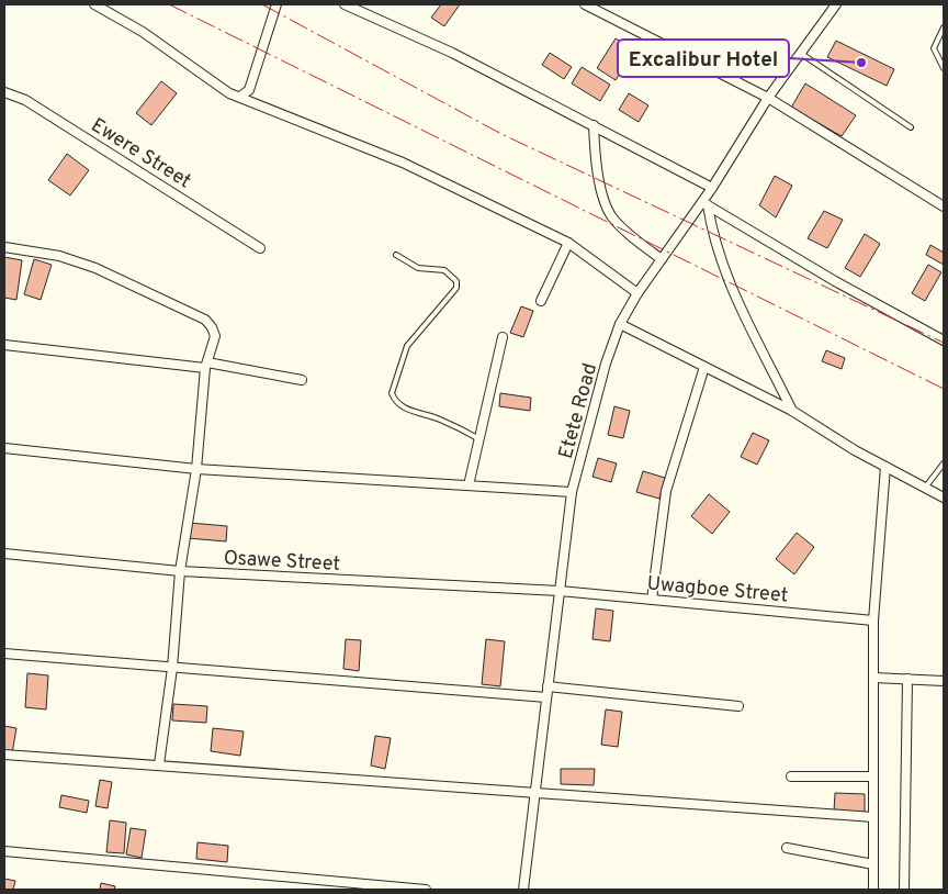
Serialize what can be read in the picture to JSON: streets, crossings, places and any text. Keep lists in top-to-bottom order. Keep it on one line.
{"streets":{"street":["Ewere Street","Etete Road","Osawe Street","Uwagboe Street"]},"crossings":[["Etete Road","Osawe Street"],["Etete Road","Uwagboe Street"],["Osawe Street","Uwagboe Street"]],"places":["Excalibur Hotel"]}
